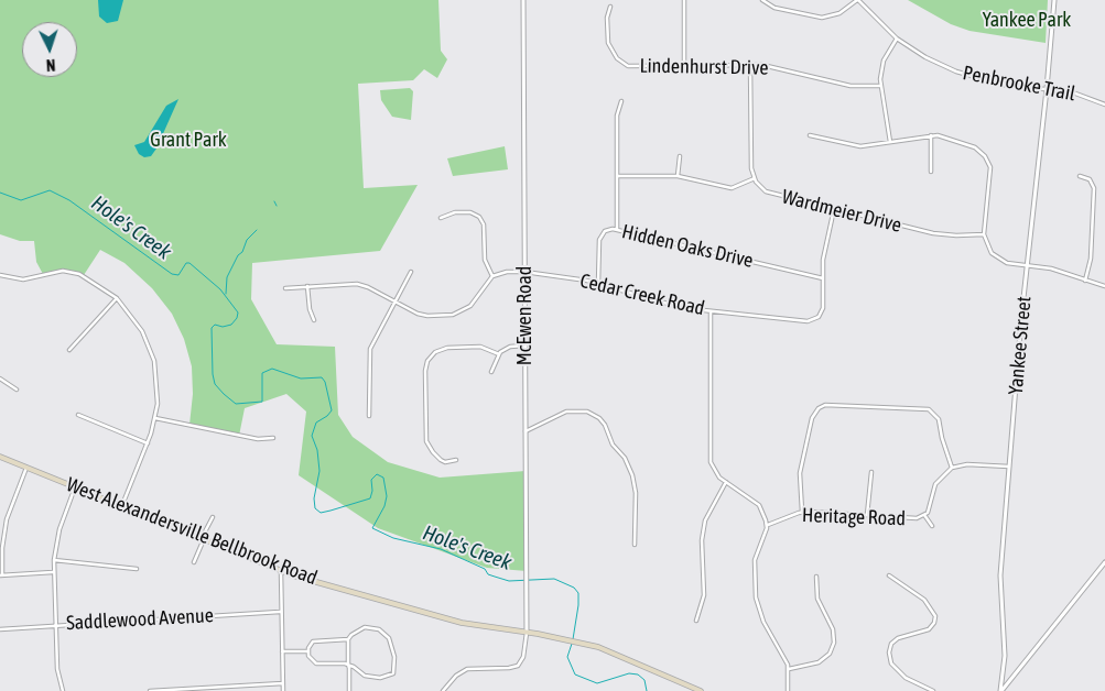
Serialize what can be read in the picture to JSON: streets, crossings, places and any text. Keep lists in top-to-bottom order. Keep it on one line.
{"streets":{"main road":["West Alexandersville Bellbrook Road"],"street":["Lindenhurst Drive","Penbrooke Trail","Wardmeier Drive","Hidden Oaks Drive","Cedar Creek Road","McEwen Road","Yankee Street","Heritage Road","Saddlewood Avenue"]},"crossings":[["Penbrooke Trail","Yankee Street"],["Wardmeier Drive","Cedar Creek Road"],["Hidden Oaks Drive","Cedar Creek Road"],["Cedar Creek Road","McEwen Road"],["McEwen Road","West Alexandersville Bellbrook Road"]],"water":["Hole's Creek"],"parks":["Yankee Park","Grant Park"],"north":"bottom"}
